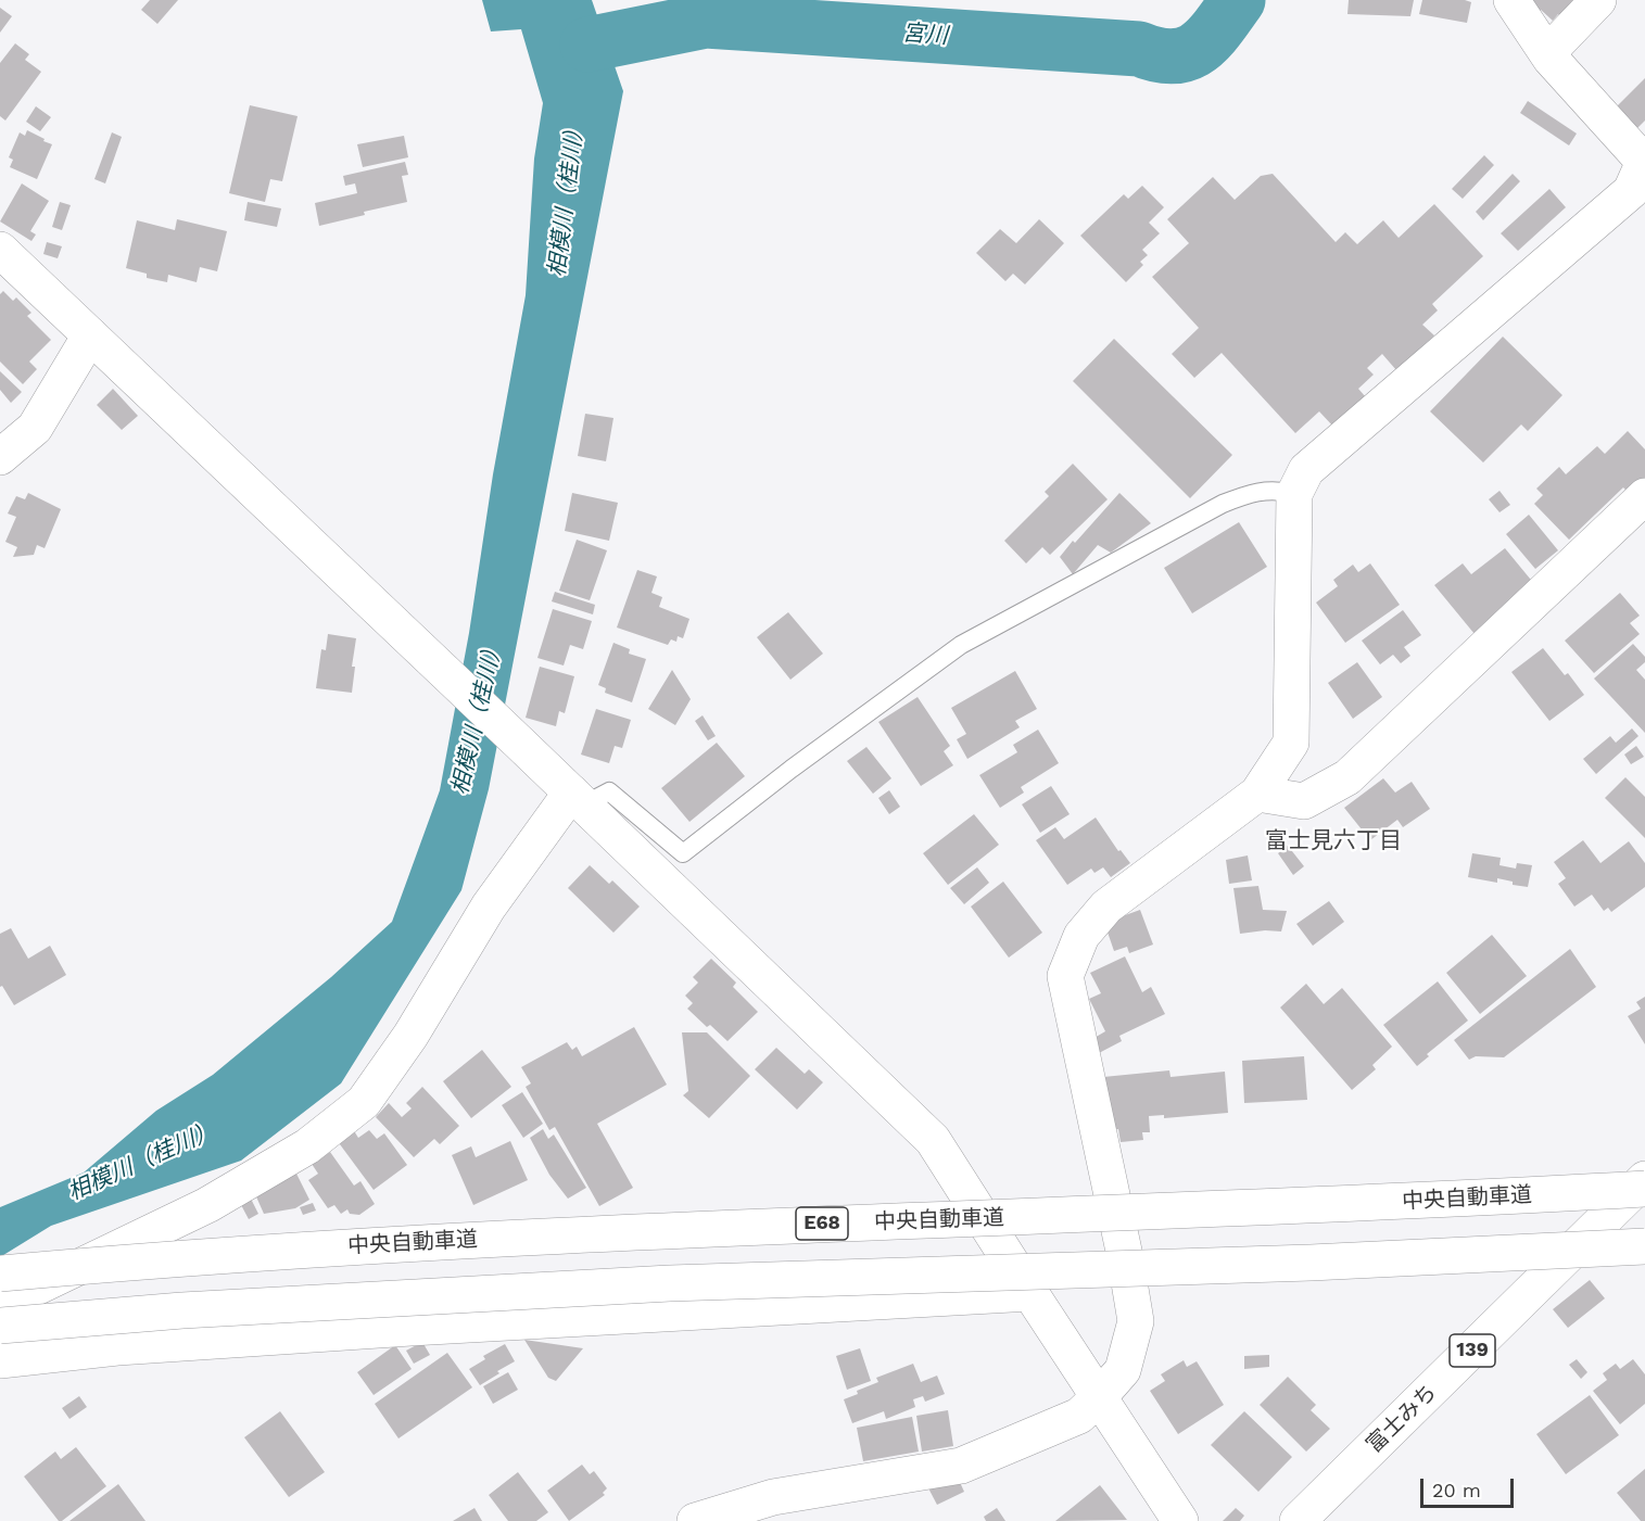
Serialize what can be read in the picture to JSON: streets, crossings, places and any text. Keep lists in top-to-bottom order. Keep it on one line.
{"streets":{"main road":["中央自動車道","E68","139","富士みち"]},"districts":["富士見六丁目"],"water":["宮川","相模川（桂川）"],"scale_bar":"20 m"}
